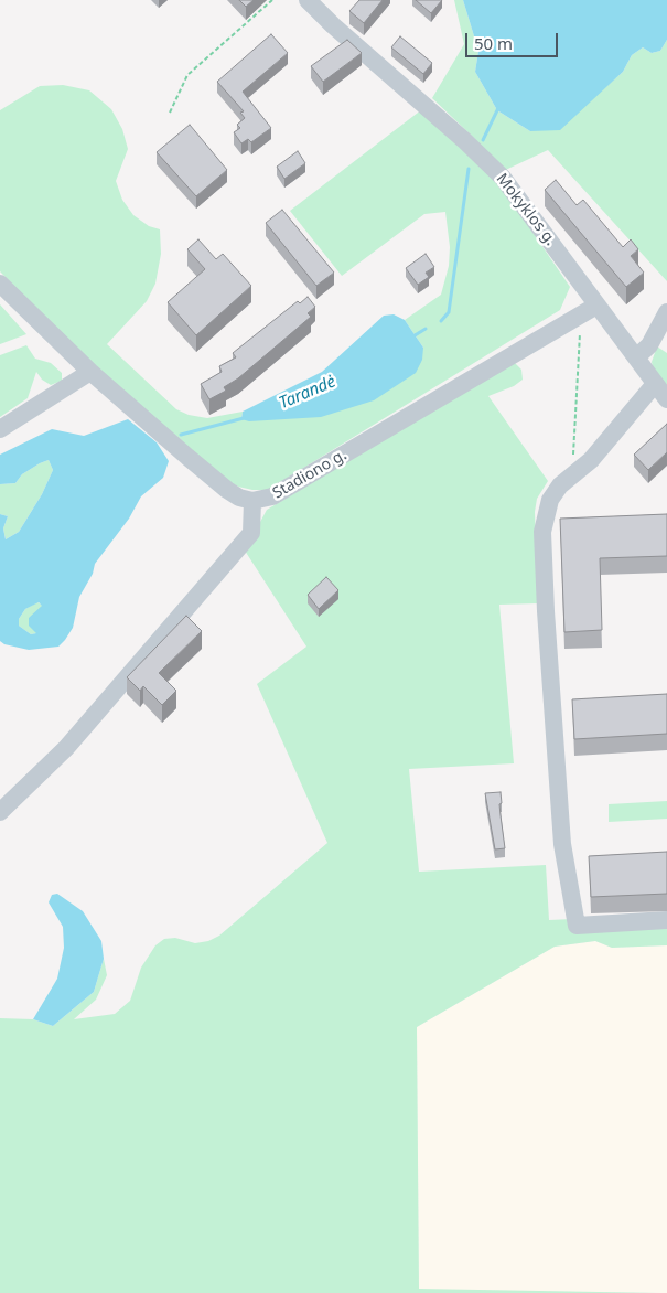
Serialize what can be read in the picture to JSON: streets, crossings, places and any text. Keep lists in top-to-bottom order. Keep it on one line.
{"streets":{"street":["Mokyklos g.","Stadiono g."]},"crossings":[["Mokyklos g.","Stadiono g."]],"water":["Tarandė"],"scale_bar":"50 m"}
